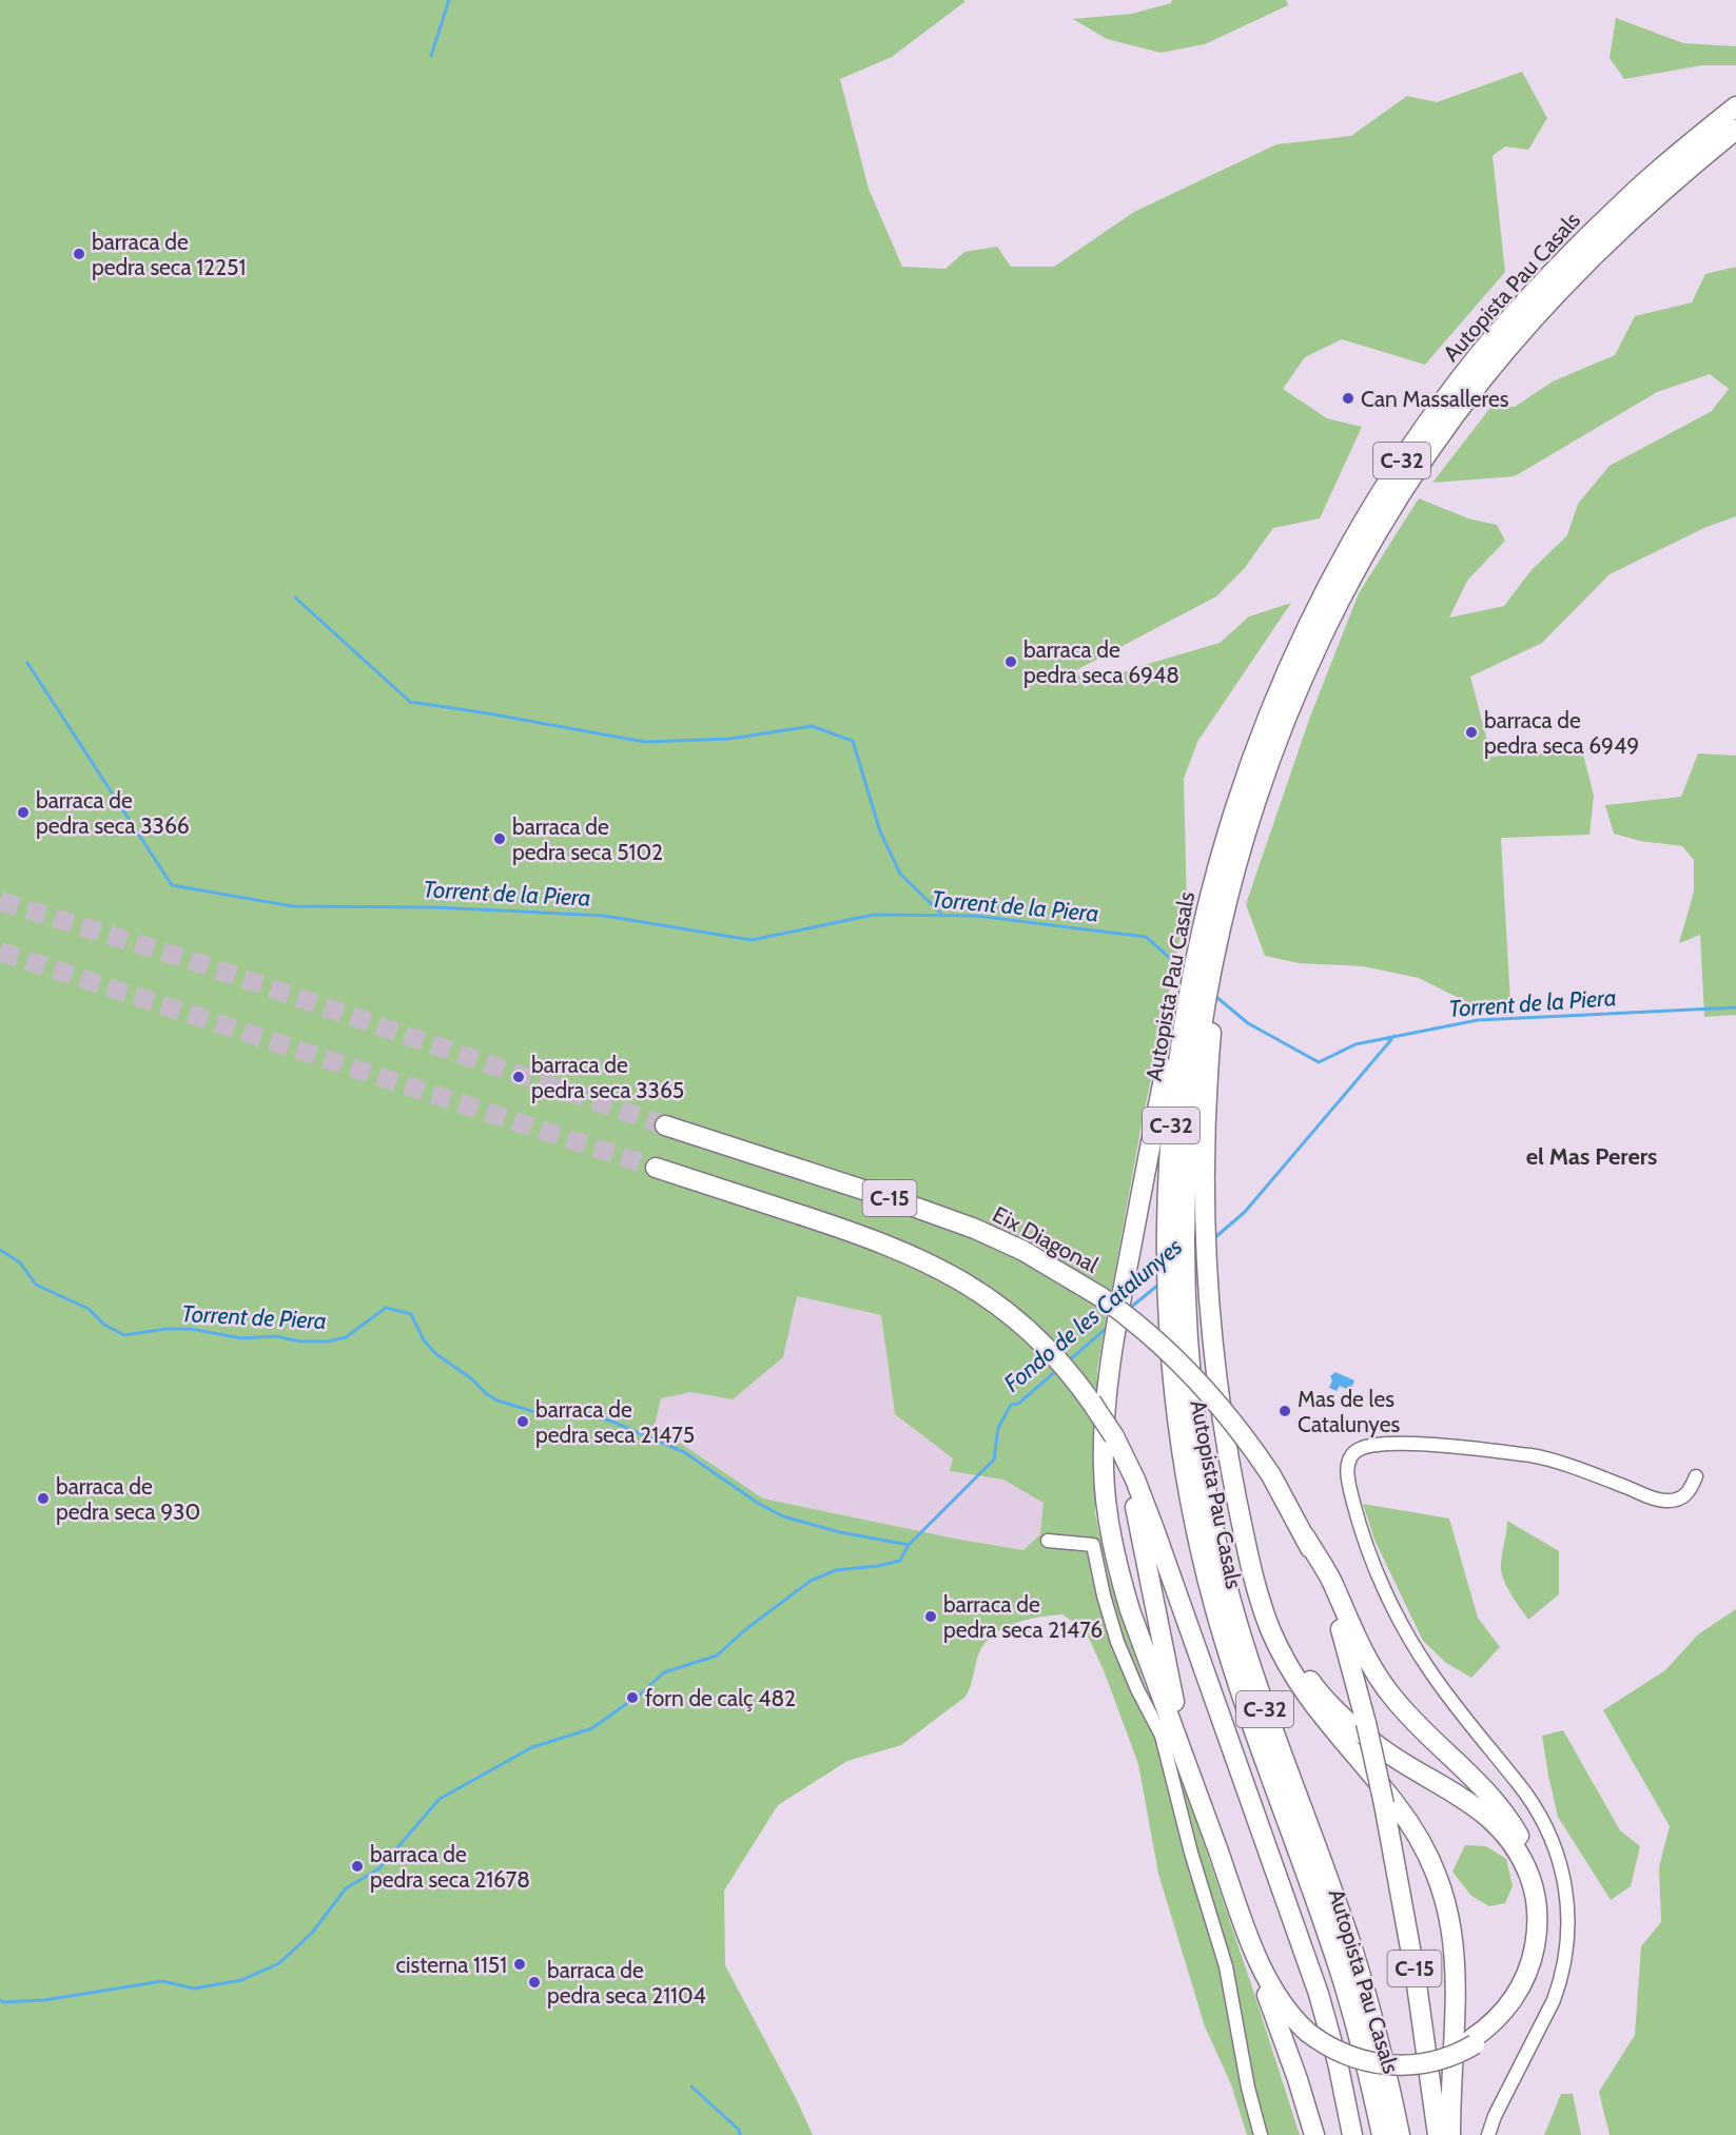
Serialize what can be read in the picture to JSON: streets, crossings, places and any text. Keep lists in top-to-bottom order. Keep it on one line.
{"streets":{"highway":["Autopista Pau Casals","C-32","C-15","Eix Diagonal"]},"crossings":[["C-15","Eix Diagonal"]],"districts":["el Mas Perers"],"water":["Torrent de la Piera","Fondo de les Catalunyes","Torrent de Piera"],"places":["barraca de pedra seca 12251","Can Massalleres","barraca de pedra seca 6948","barraca de pedra seca 6949","barraca de pedra seca 3366","barraca de pedra seca 5102","barraca de pedra seca 3365","Mas de les Catalunyes","barraca de pedra seca 21475","barraca de pedra seca 930","barraca de pedra seca 21476","forn de calç 482","barraca de pedra seca 21678","cisterna 1151","barraca de pedra seca 21104"]}
